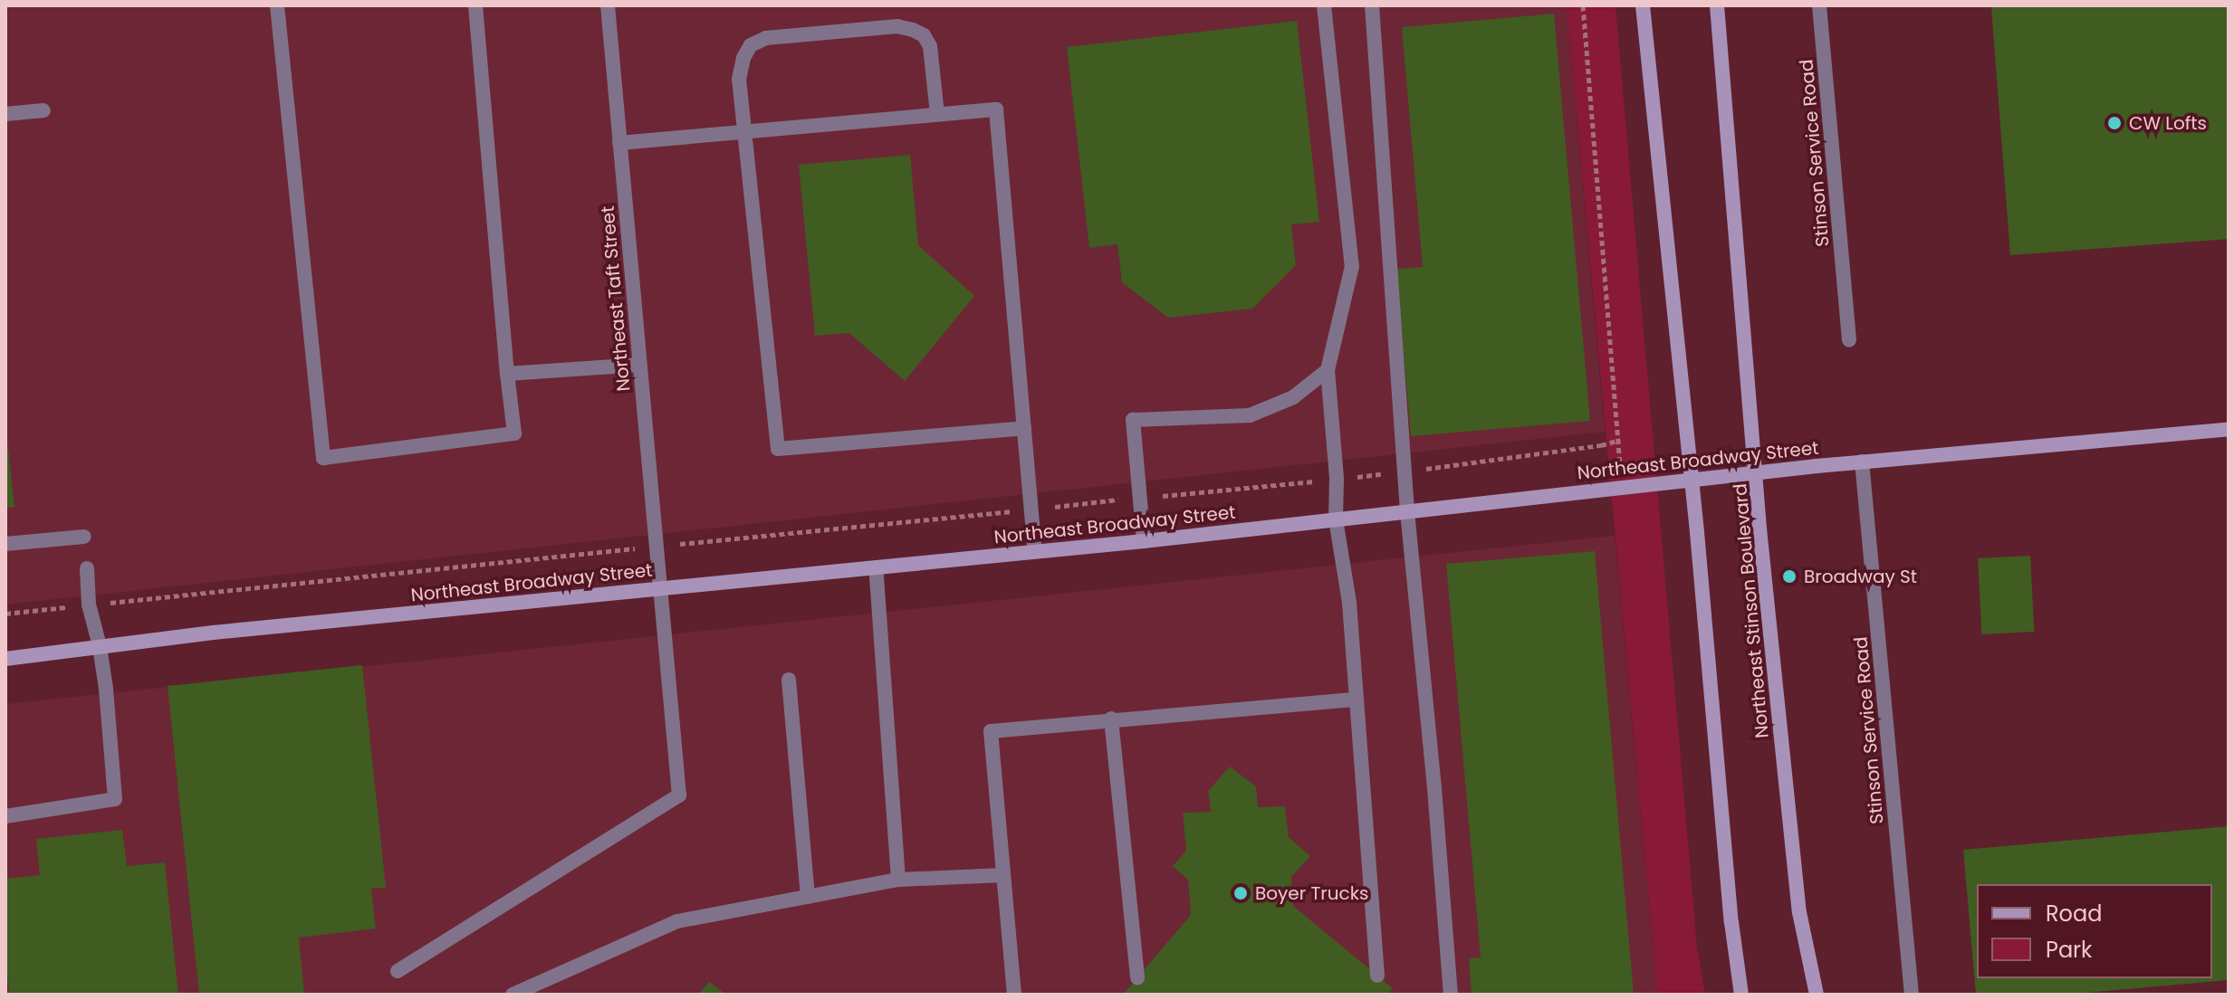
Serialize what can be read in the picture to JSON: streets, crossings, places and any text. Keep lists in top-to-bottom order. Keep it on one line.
{"streets":{"main road":["Northeast Broadway Street","Northeast Stinson Boulevard"],"street":["Stinson Service Road","Northeast Taft Street"]},"crossings":[["Stinson Service Road","Northeast Broadway Street"],["Northeast Taft Street","Northeast Broadway Street"],["Northeast Broadway Street","Northeast Stinson Boulevard"]],"places":["CW Lofts","Broadway St","Boyer Trucks"],"legend":["Road","Park"]}
